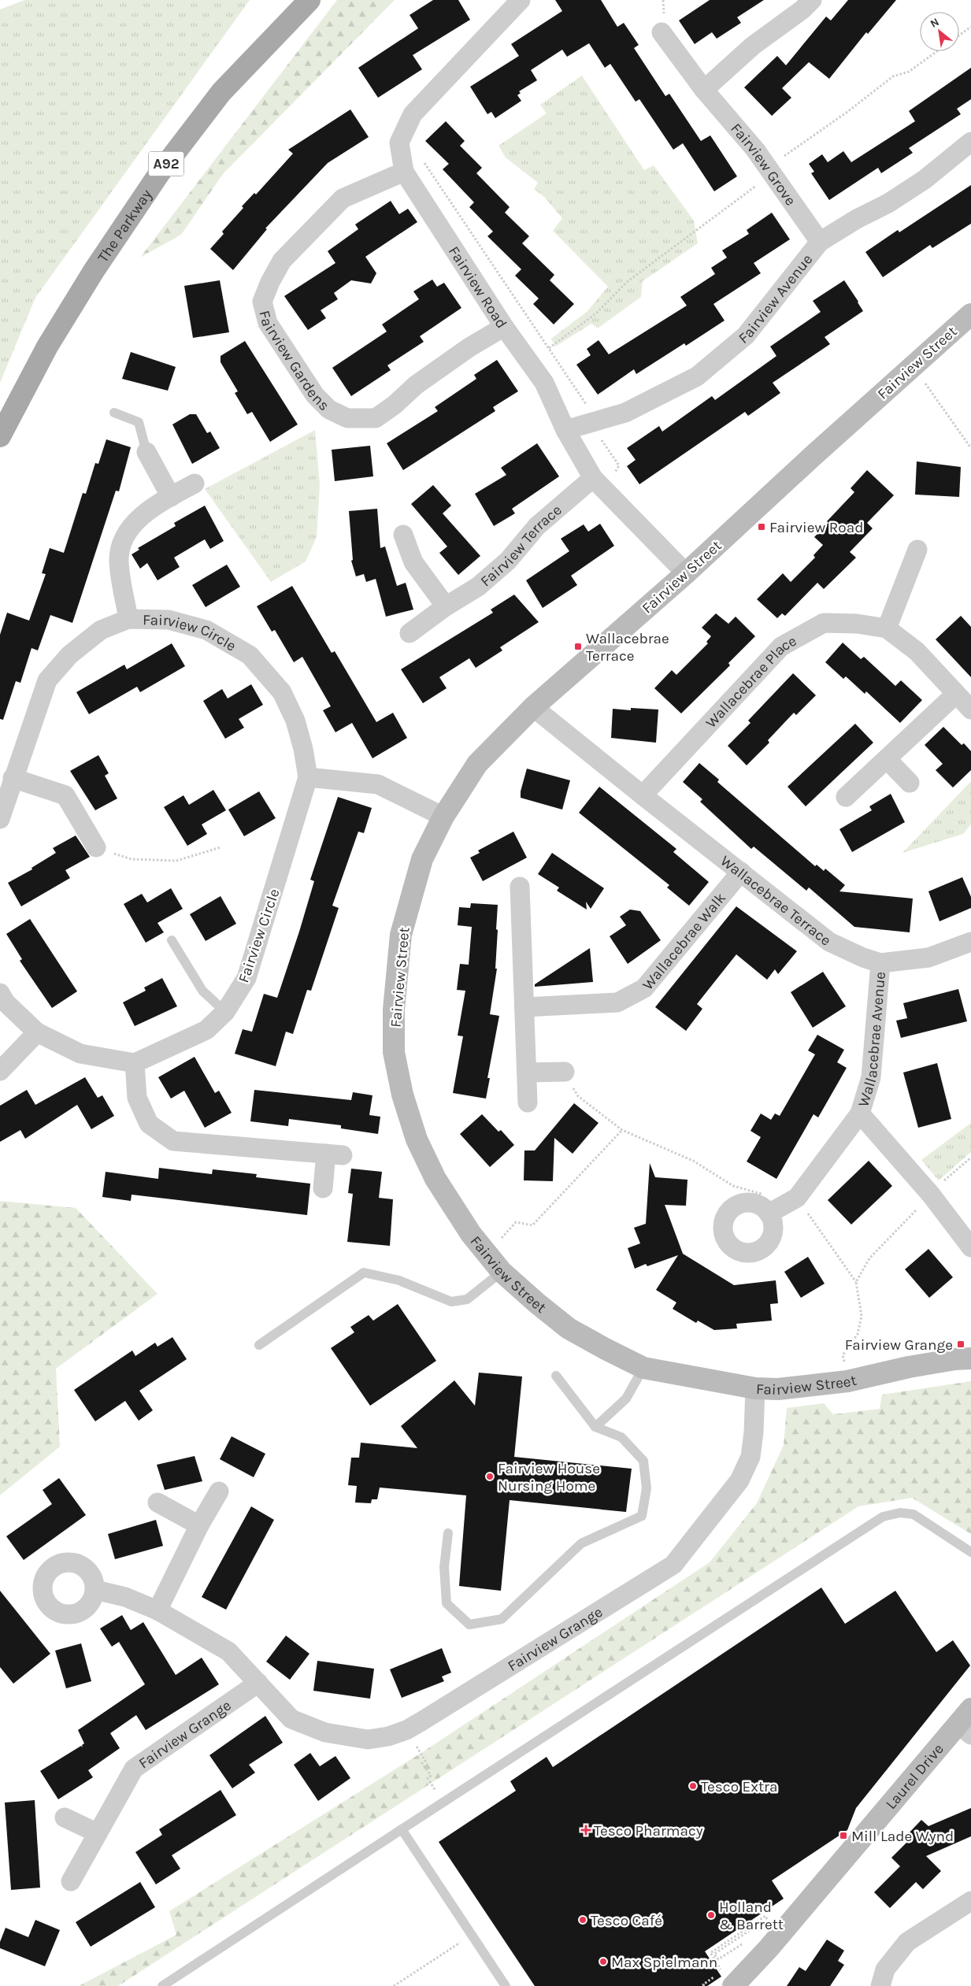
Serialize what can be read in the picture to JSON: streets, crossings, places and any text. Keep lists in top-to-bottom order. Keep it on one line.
{"streets":{"main road":["A92","The Parkway"],"street":["Fairview Grove","Fairview Road","Fairview Avenue","Fairview Gardens","Fairview Street","Fairview Terrace","Fairview Circle","Wallacebrae Place","Wallacebrae Terrace","Wallacebrae Walk","Wallacebrae Avenue","Fairview Grange","Laurel Drive"]},"crossings":[["Fairview Grove","Fairview Avenue"],["Fairview Road","Fairview Avenue"],["Fairview Road","Fairview Gardens"],["Fairview Road","Fairview Street"],["Fairview Road","Fairview Terrace"],["Fairview Street","Wallacebrae Terrace"],["Fairview Street","Fairview Grange"],["Wallacebrae Place","Wallacebrae Terrace"],["Wallacebrae Terrace","Wallacebrae Walk"],["Wallacebrae Terrace","Wallacebrae Avenue"]],"places":{"transit":["Fairview Road","Wallacebrae Terrace","Fairview Grange","Mill Lade Wynd"],"other":["Fairview House Nursing Home","Tesco Extra","Holland & Barrett","Tesco Café","Max Spielmann"],"health":["Tesco Pharmacy"]},"north":"top left"}
